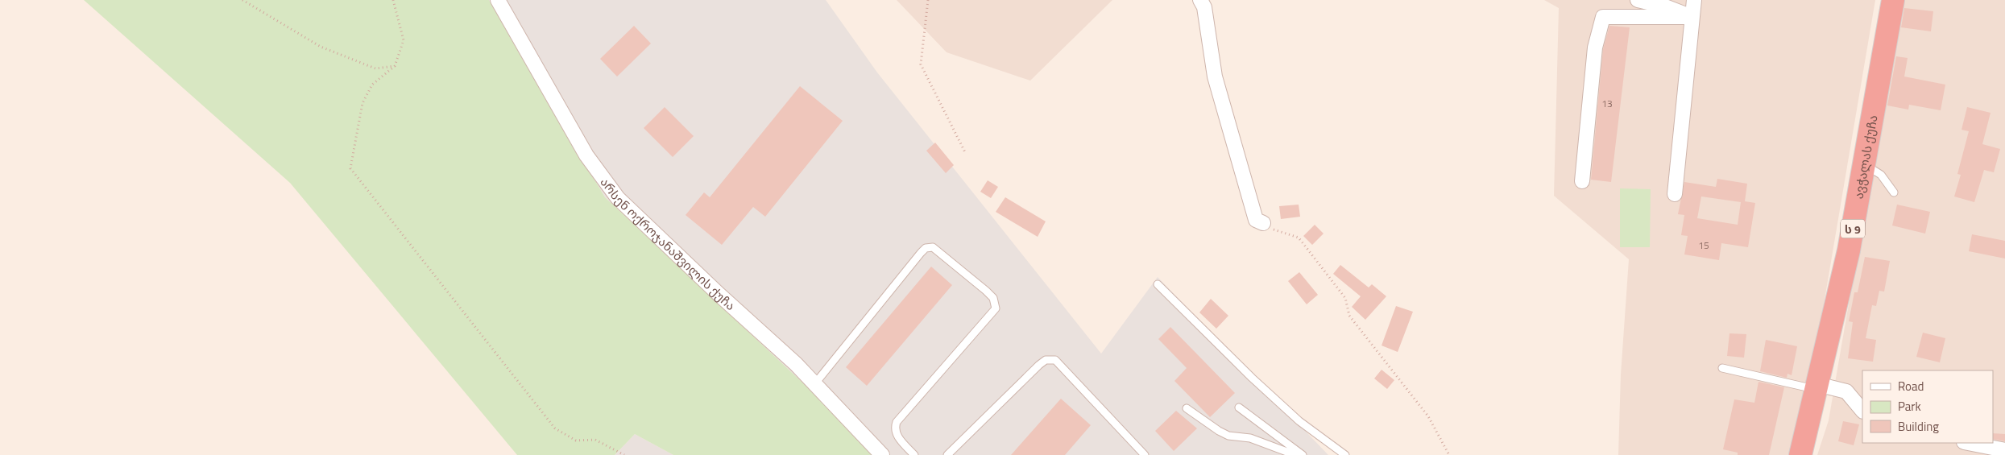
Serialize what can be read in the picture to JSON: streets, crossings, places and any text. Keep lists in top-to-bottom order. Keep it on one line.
{"streets":{"highway":["ავჭალას ქუჩა","ს 9"],"street":["არსენ ოქროჯანაშვილის ქუჩა"]},"house_numbers":["13","15"],"legend":["Road","Park","Building"]}
